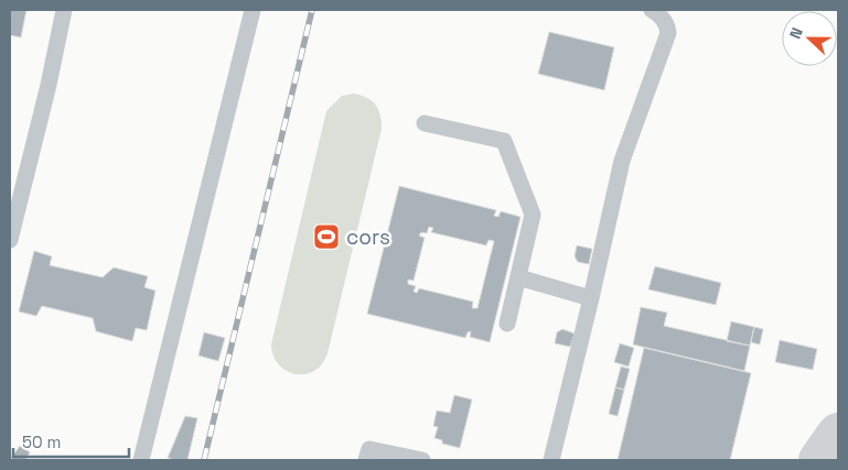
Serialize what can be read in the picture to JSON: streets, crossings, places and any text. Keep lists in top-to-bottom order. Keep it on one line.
{"places":{"sports":["cors"]},"scale_bar":"50 m","north":"left"}
